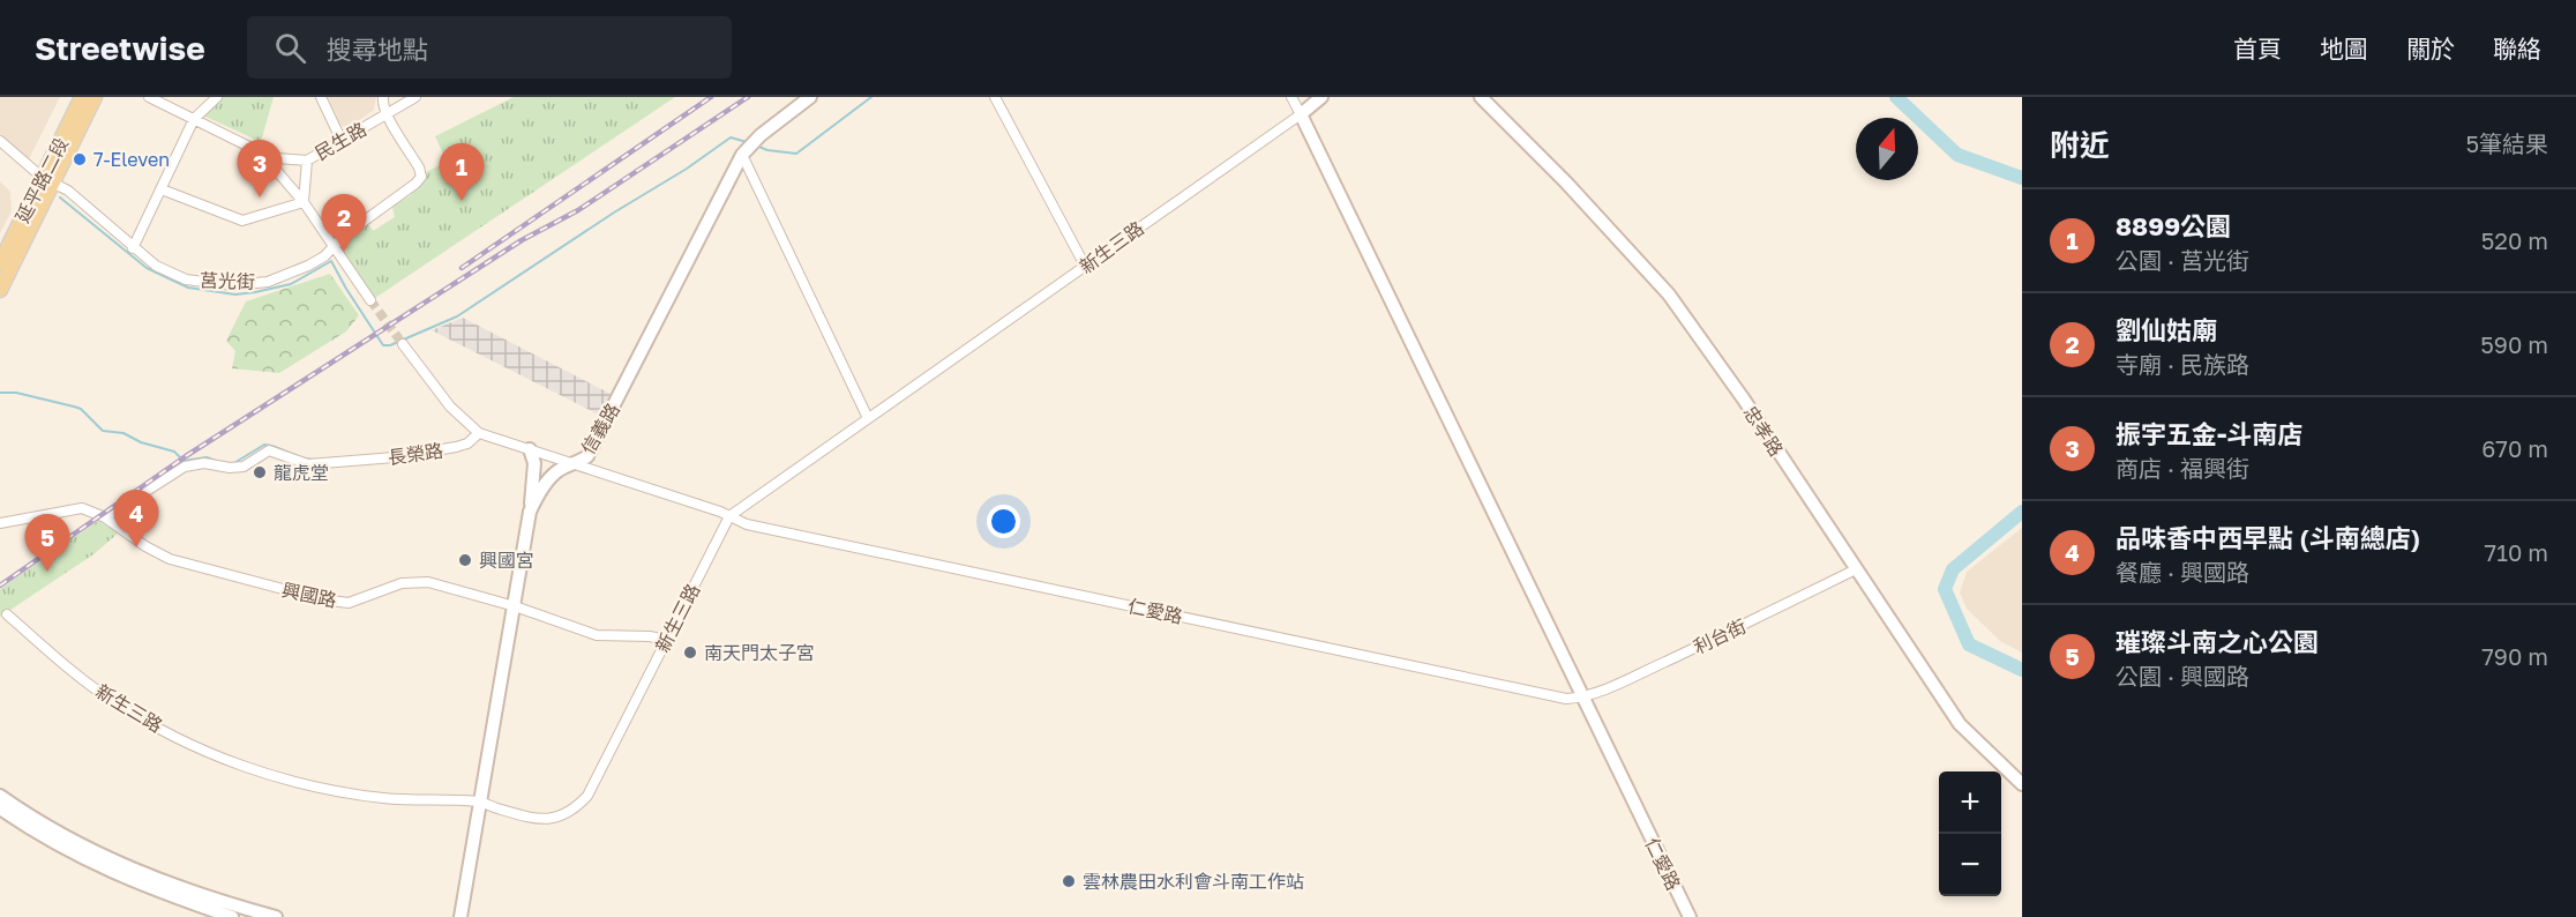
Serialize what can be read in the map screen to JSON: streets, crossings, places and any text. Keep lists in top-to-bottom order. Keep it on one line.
{"streets":{"main road":["延平路二段","新生三路","信義路","忠孝路","仁愛路"],"street":["民生路","莒光街","長榮路","興國路","利台街"]},"crossings":[["民生路","莒光街"],["延平路二段","莒光街"],["新生三路","信義路"],["新生三路","興國路"],["新生三路","仁愛路"],["信義路","興國路"],["忠孝路","利台街"],["長榮路","興國路"],["仁愛路","利台街"]],"places":["7-Eleven","龍虎堂","興國宮","南天門太子宮","雲林農田水利會斗南工作站"],"north":"top","page":{"header":"Streetwise","search":"搜尋地點","nav":["首頁","地圖","關於","聯絡"],"heading":["附近","5筆結果"],"pins":["3","1","2","4","5"],"list":[{"mark":"1","name":"8899公園","note":"公園 · 莒光街","value":"520 m"},{"mark":"2","name":"劉仙姑廟","note":"寺廟 · 民族路","value":"590 m"},{"mark":"3","name":"振宇五金-斗南店","note":"商店 · 福興街","value":"670 m"},{"mark":"4","name":"品味香中西早點 (斗南總店)","note":"餐廳 · 興國路","value":"710 m"},{"mark":"5","name":"璀璨斗南之心公園","note":"公園 · 興國路","value":"790 m"}],"map_buttons":["+","−"]}}
